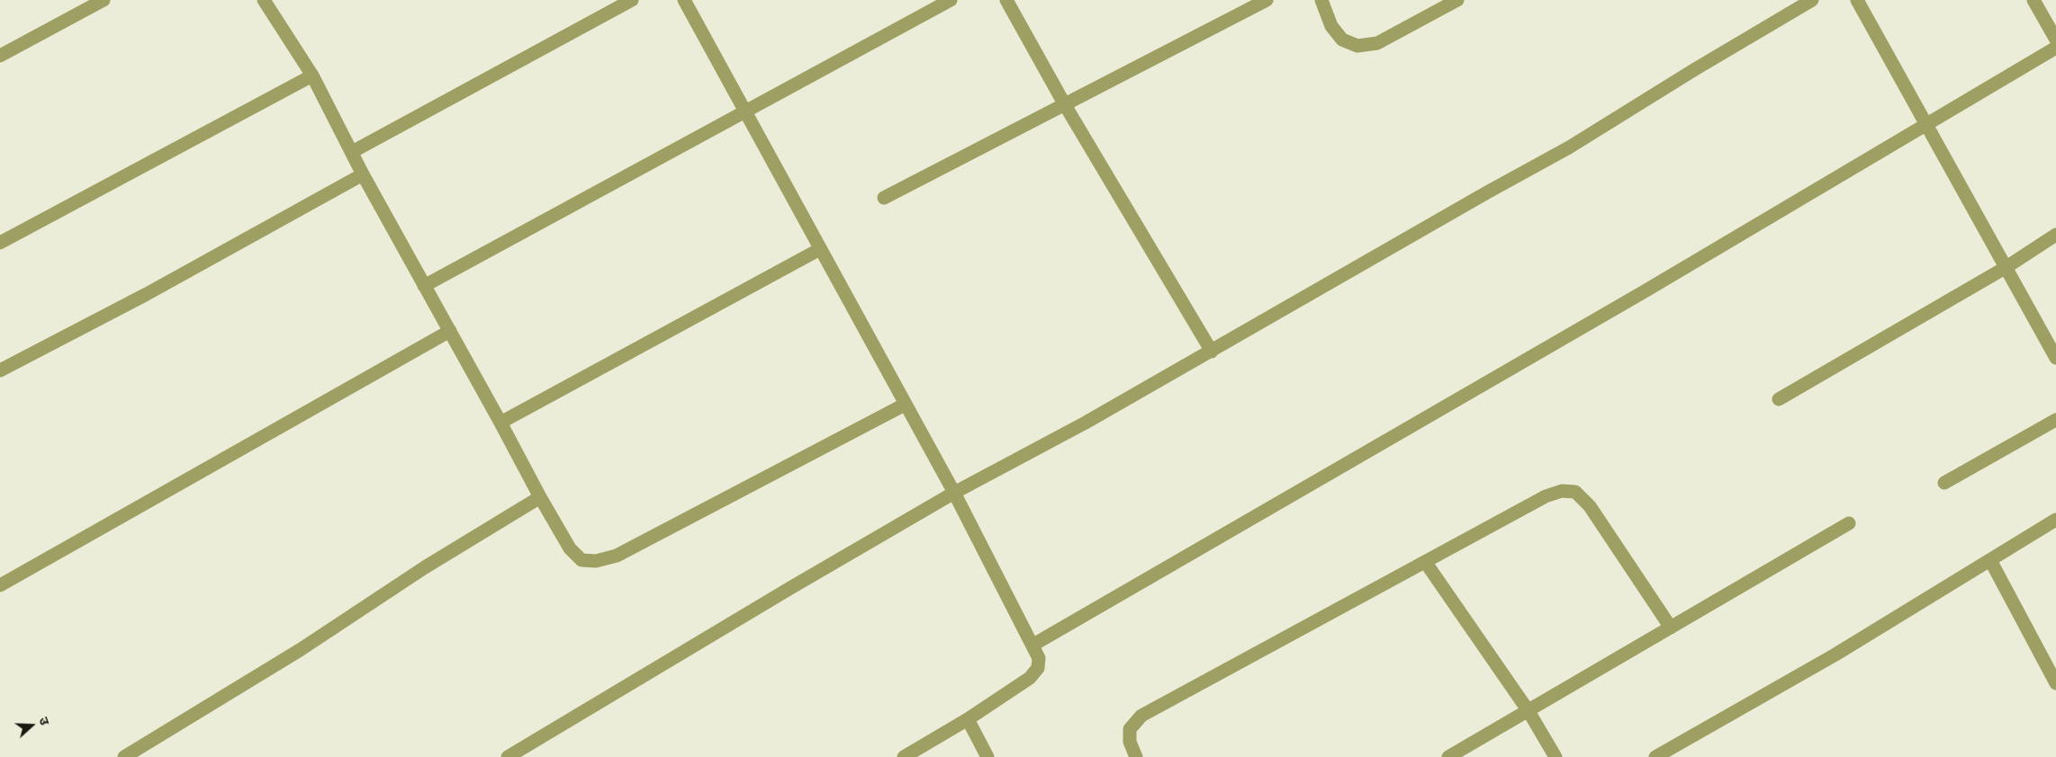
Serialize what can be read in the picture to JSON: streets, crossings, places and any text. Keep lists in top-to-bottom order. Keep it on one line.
{"north":"right"}
